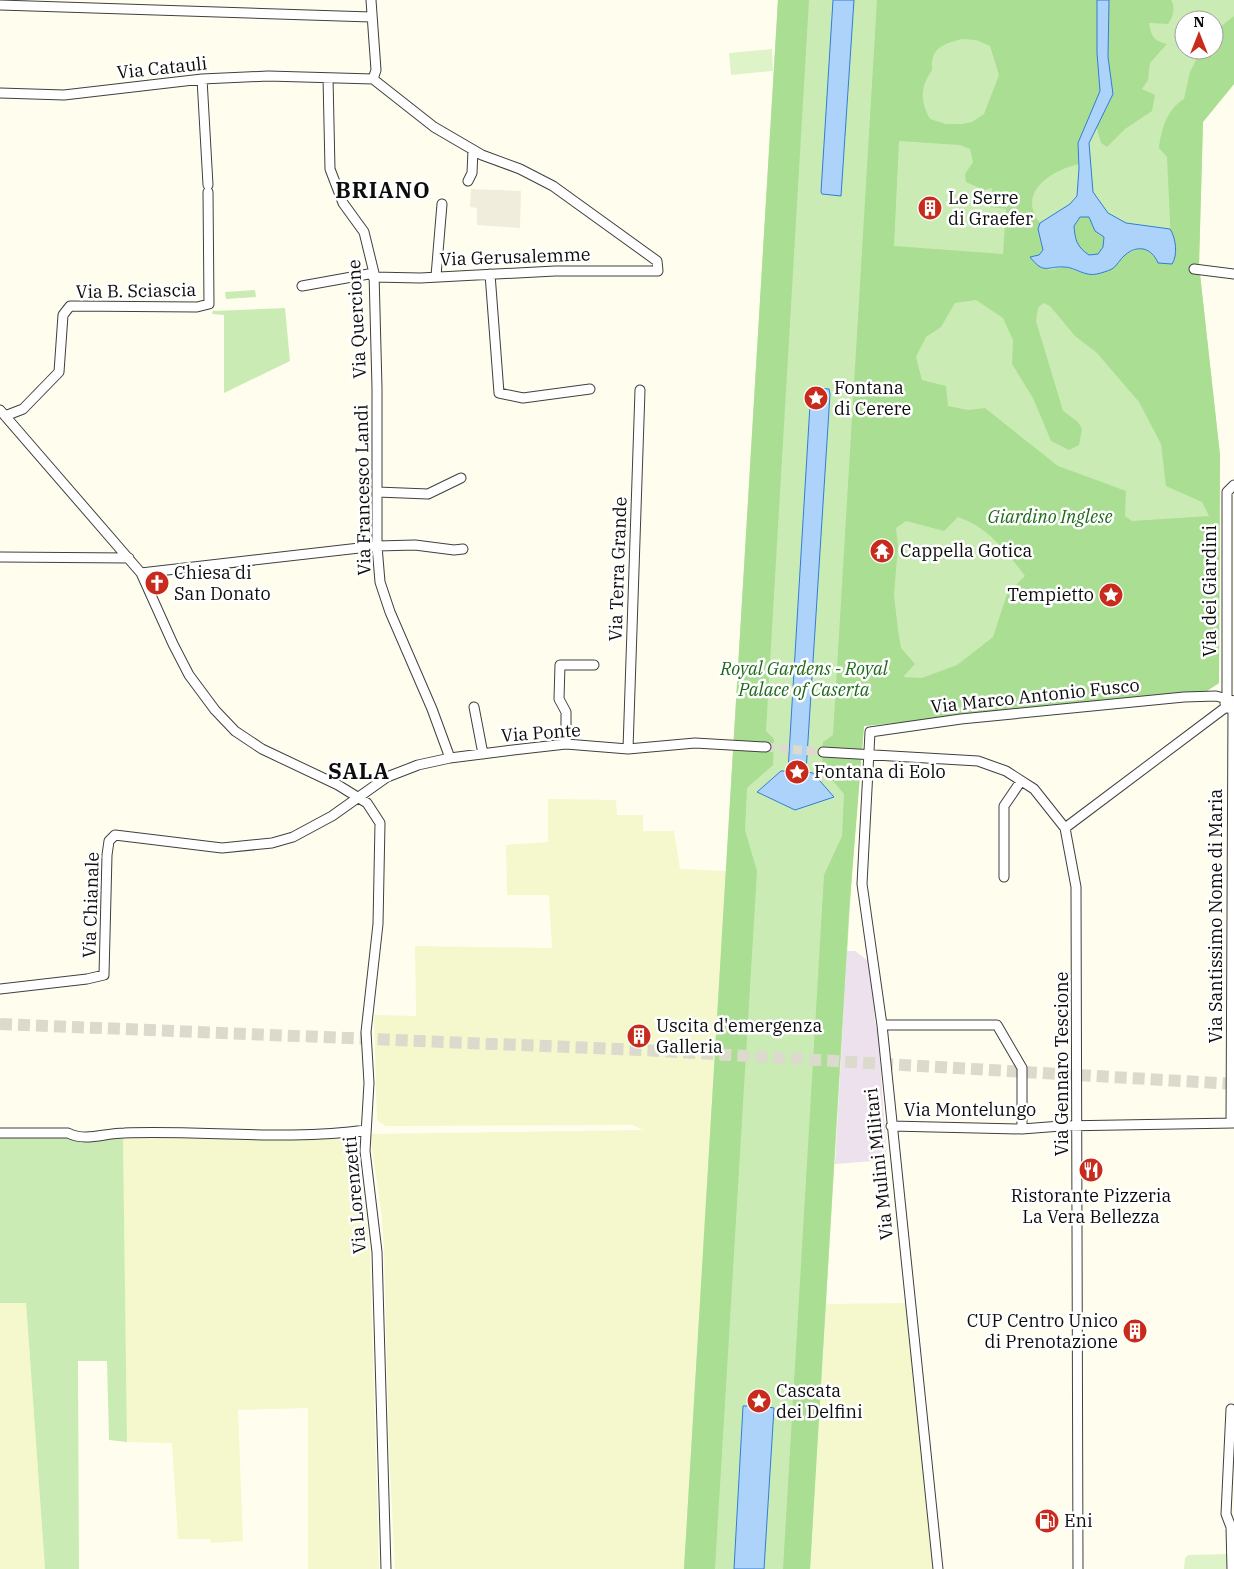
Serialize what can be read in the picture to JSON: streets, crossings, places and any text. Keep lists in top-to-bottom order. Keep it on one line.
{"streets":{"street":["Via Catauli","Via Gerusalemme","Via B. Sciascia","Via Quercione","Via Francesco Landi","Via Terra Grande","Via dei Giardini","Via Marco Antonio Fusco","Via Ponte","Via Chianale","Via Santissimo Nome di Maria","Via Gennaro Tescione","Via Montelungo","Via Mulini Militari","Via Lorenzetti"]},"crossings":[["Via Catauli","Via B. Sciascia"],["Via Catauli","Via Quercione"],["Via Gerusalemme","Via Quercione"],["Via Quercione","Via Francesco Landi"],["Via Francesco Landi","Via Ponte"],["Via Terra Grande","Via Ponte"],["Via dei Giardini","Via Marco Antonio Fusco"],["Via dei Giardini","Via Santissimo Nome di Maria"],["Via Marco Antonio Fusco","Via Santissimo Nome di Maria"],["Via Marco Antonio Fusco","Via Gennaro Tescione"],["Via Marco Antonio Fusco","Via Mulini Militari"],["Via Ponte","Via Chianale"],["Via Ponte","Via Lorenzetti"],["Via Chianale","Via Lorenzetti"],["Via Santissimo Nome di Maria","Via Montelungo"],["Via Gennaro Tescione","Via Montelungo"],["Via Gennaro Tescione","Via Mulini Militari"],["Via Montelungo","Via Mulini Militari"]],"districts":["BRIANO","SALA"],"parks":["Giardino Inglese","Royal Gardens - Royal Palace of Caserta"],"places":{"building":["Le Serre di Graefer","Uscita d'emergenza Galleria","CUP Centro Unico di Prenotazione"],"place":["Fontana di Cerere","Tempietto","Fontana di Eolo","Cascata dei Delfini"],"temple":["Cappella Gotica"],"church":["Chiesa di San Donato"],"restaurant":["Ristorante Pizzeria La Vera Bellezza"],"fuel station":["Eni"]},"north":"top"}
